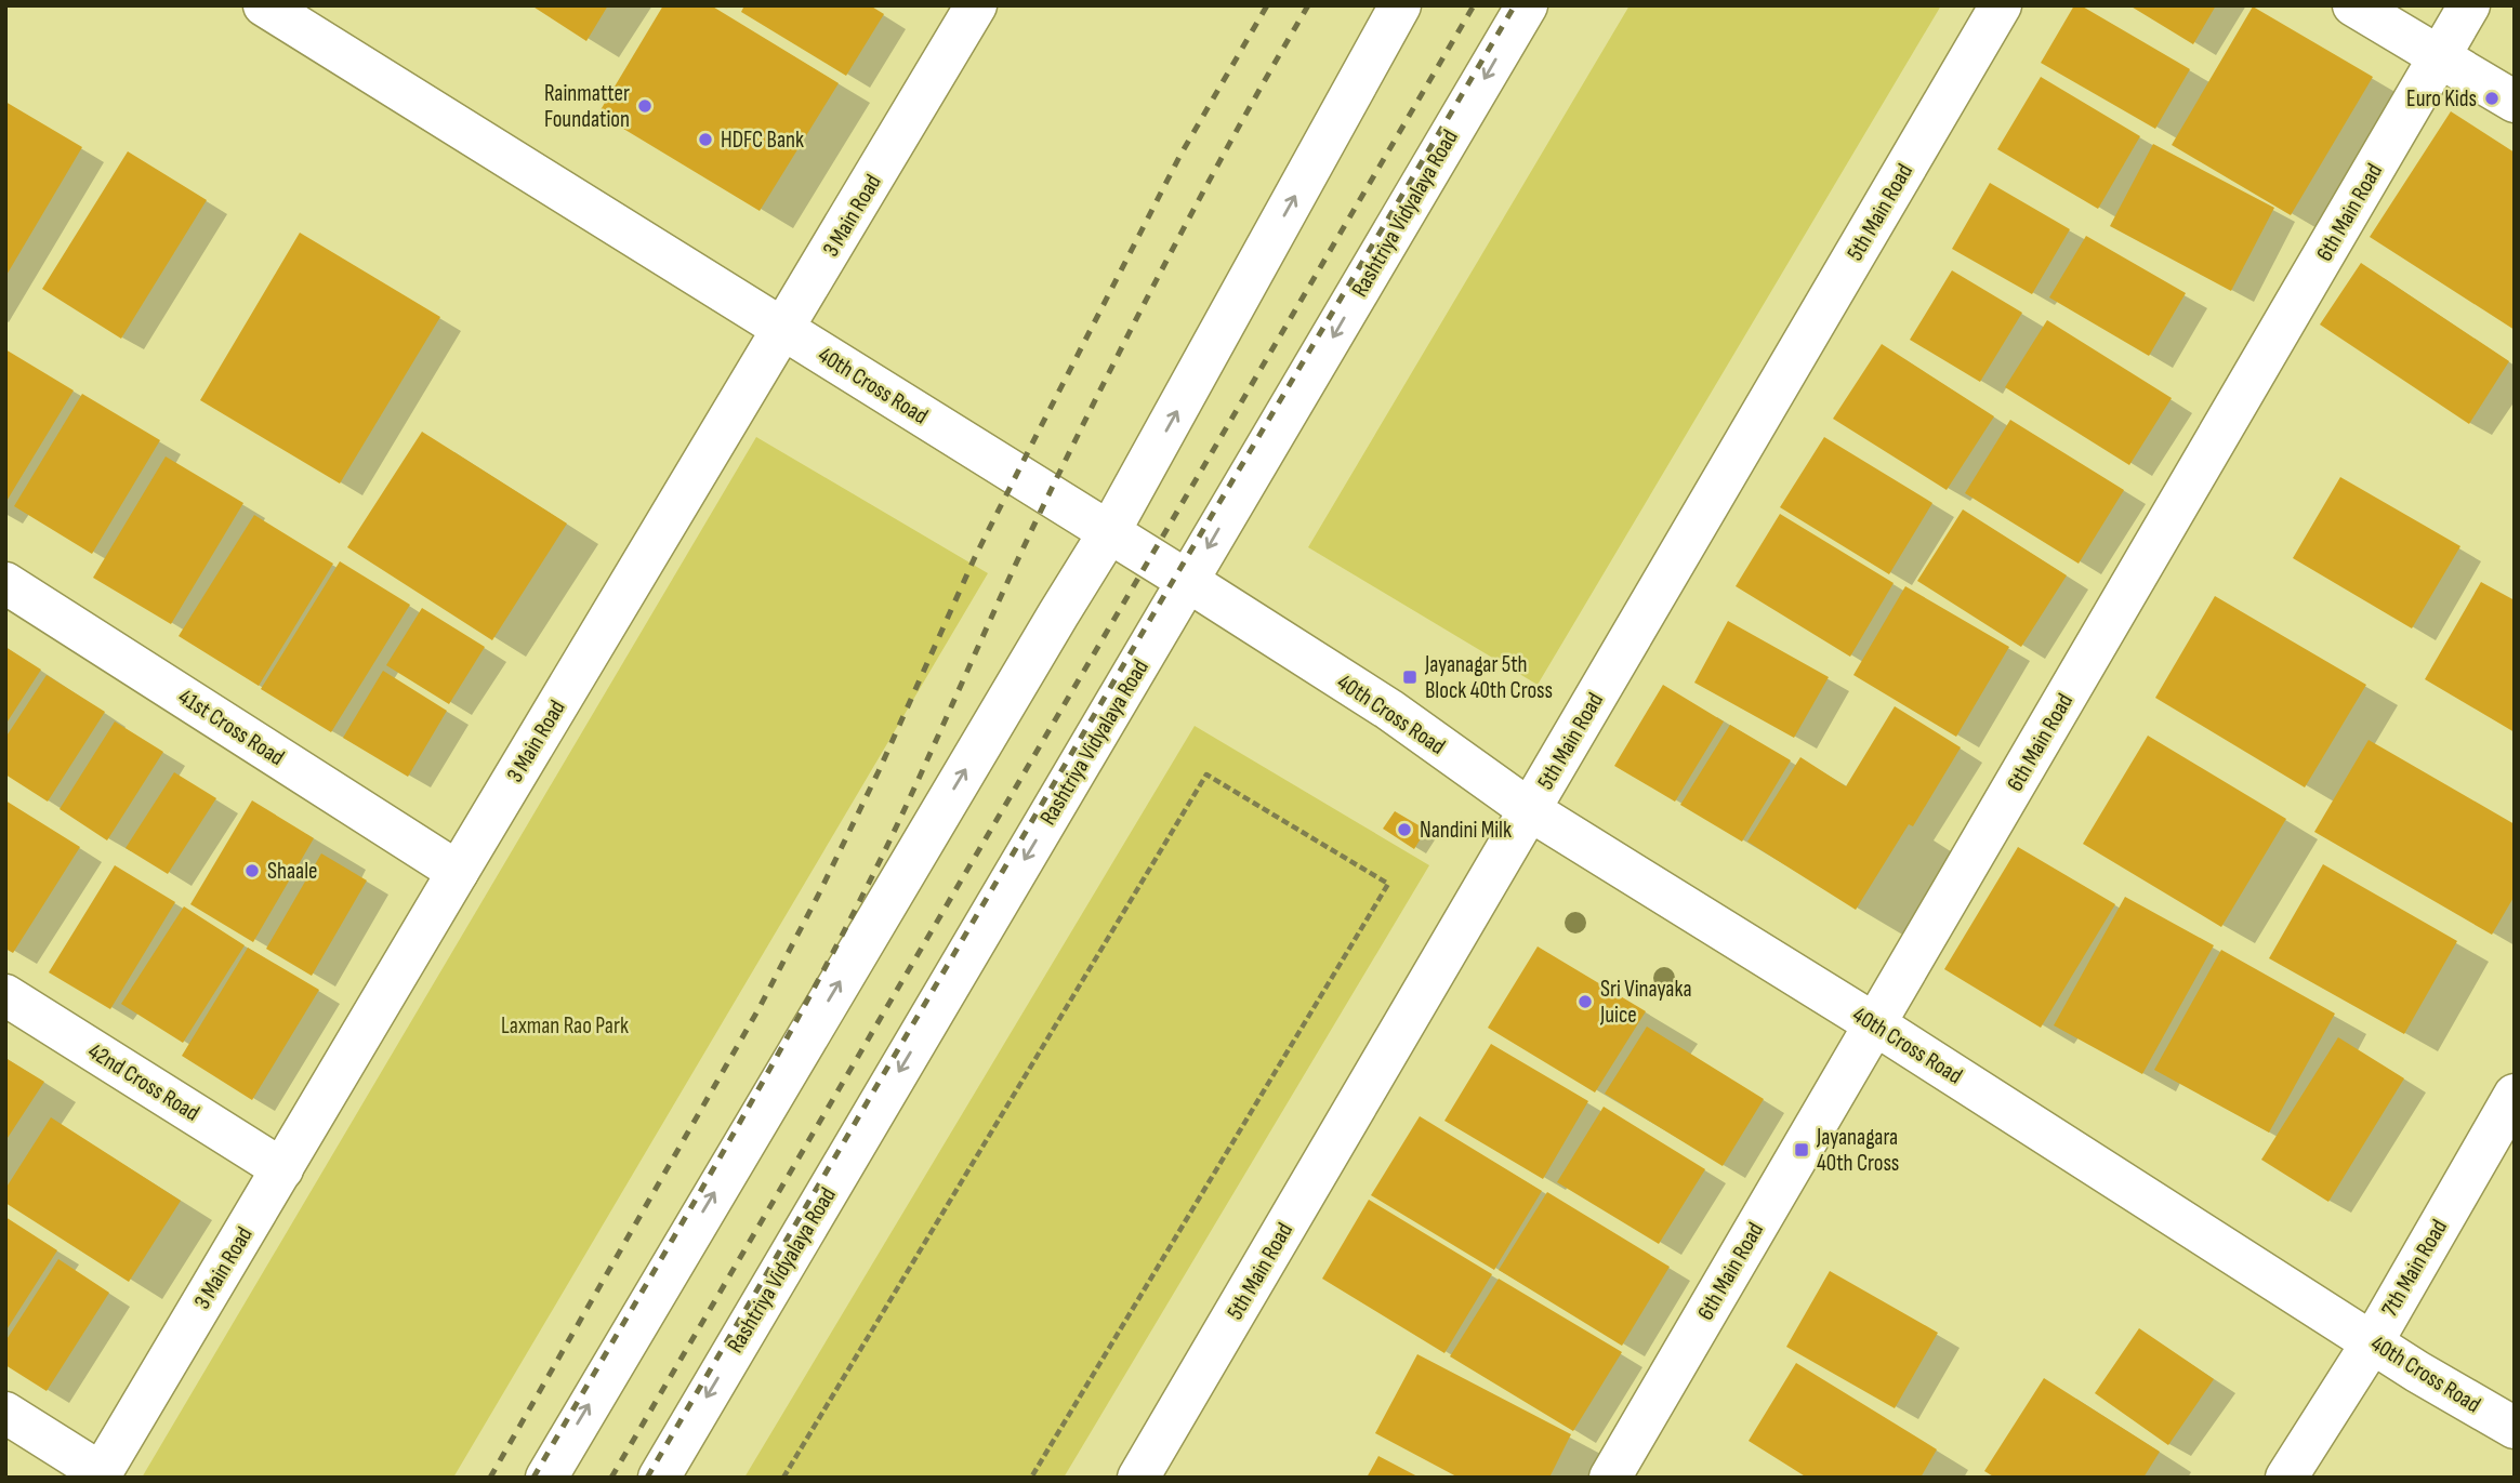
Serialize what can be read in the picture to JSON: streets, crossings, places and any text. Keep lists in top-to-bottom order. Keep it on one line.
{"streets":{"street":["5th Main Road","6th Main Road","Rashtriya Vidyalaya Road","3 Main Road","40th Cross Road","41st Cross Road","42nd Cross Road","7th Main Road"]},"crossings":[["5th Main Road","40th Cross Road"],["6th Main Road","40th Cross Road"],["Rashtriya Vidyalaya Road","40th Cross Road"],["3 Main Road","40th Cross Road"],["3 Main Road","41st Cross Road"],["3 Main Road","42nd Cross Road"],["40th Cross Road","7th Main Road"]],"parks":["Laxman Rao Park"],"places":{"other":["Euro Kids","Rainmatter Foundation","HDFC Bank","Nandini Milk","Shaale","Sri Vinayaka Juice"],"transit":["Jayanagar 5th Block 40th Cross","Jayanagara 40th Cross"]}}
